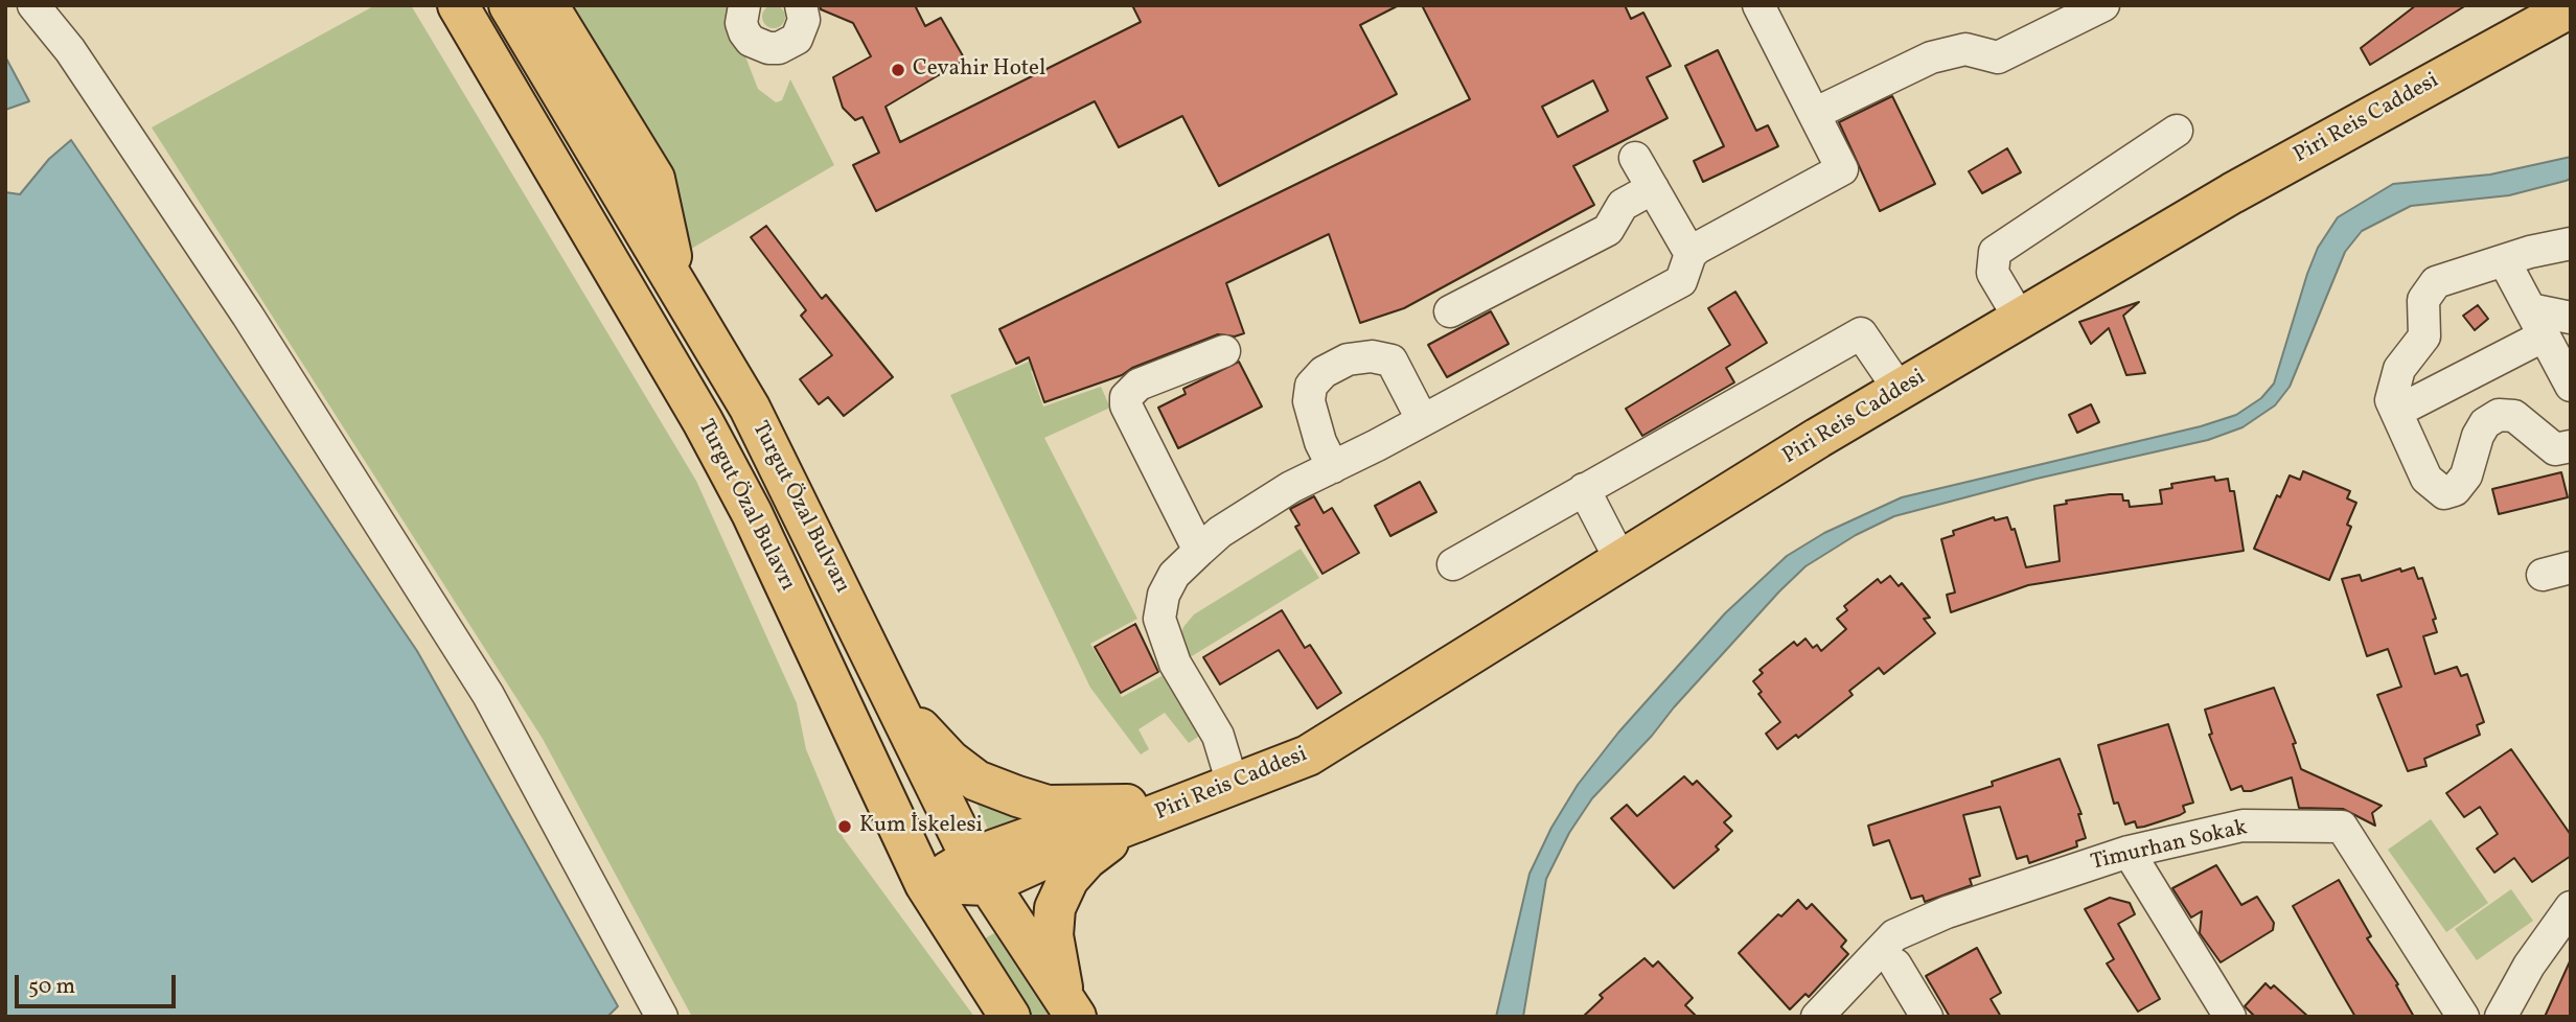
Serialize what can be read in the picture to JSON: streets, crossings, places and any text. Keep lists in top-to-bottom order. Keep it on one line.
{"streets":{"main road":["Piri Reis Caddesi","Turgut Özal Bulavrı","Turgut Özal Bulvarı"],"street":["Timurhan Sokak"]},"places":["Cevahir Hotel","Kum İskelesi"],"scale_bar":"50 m"}
